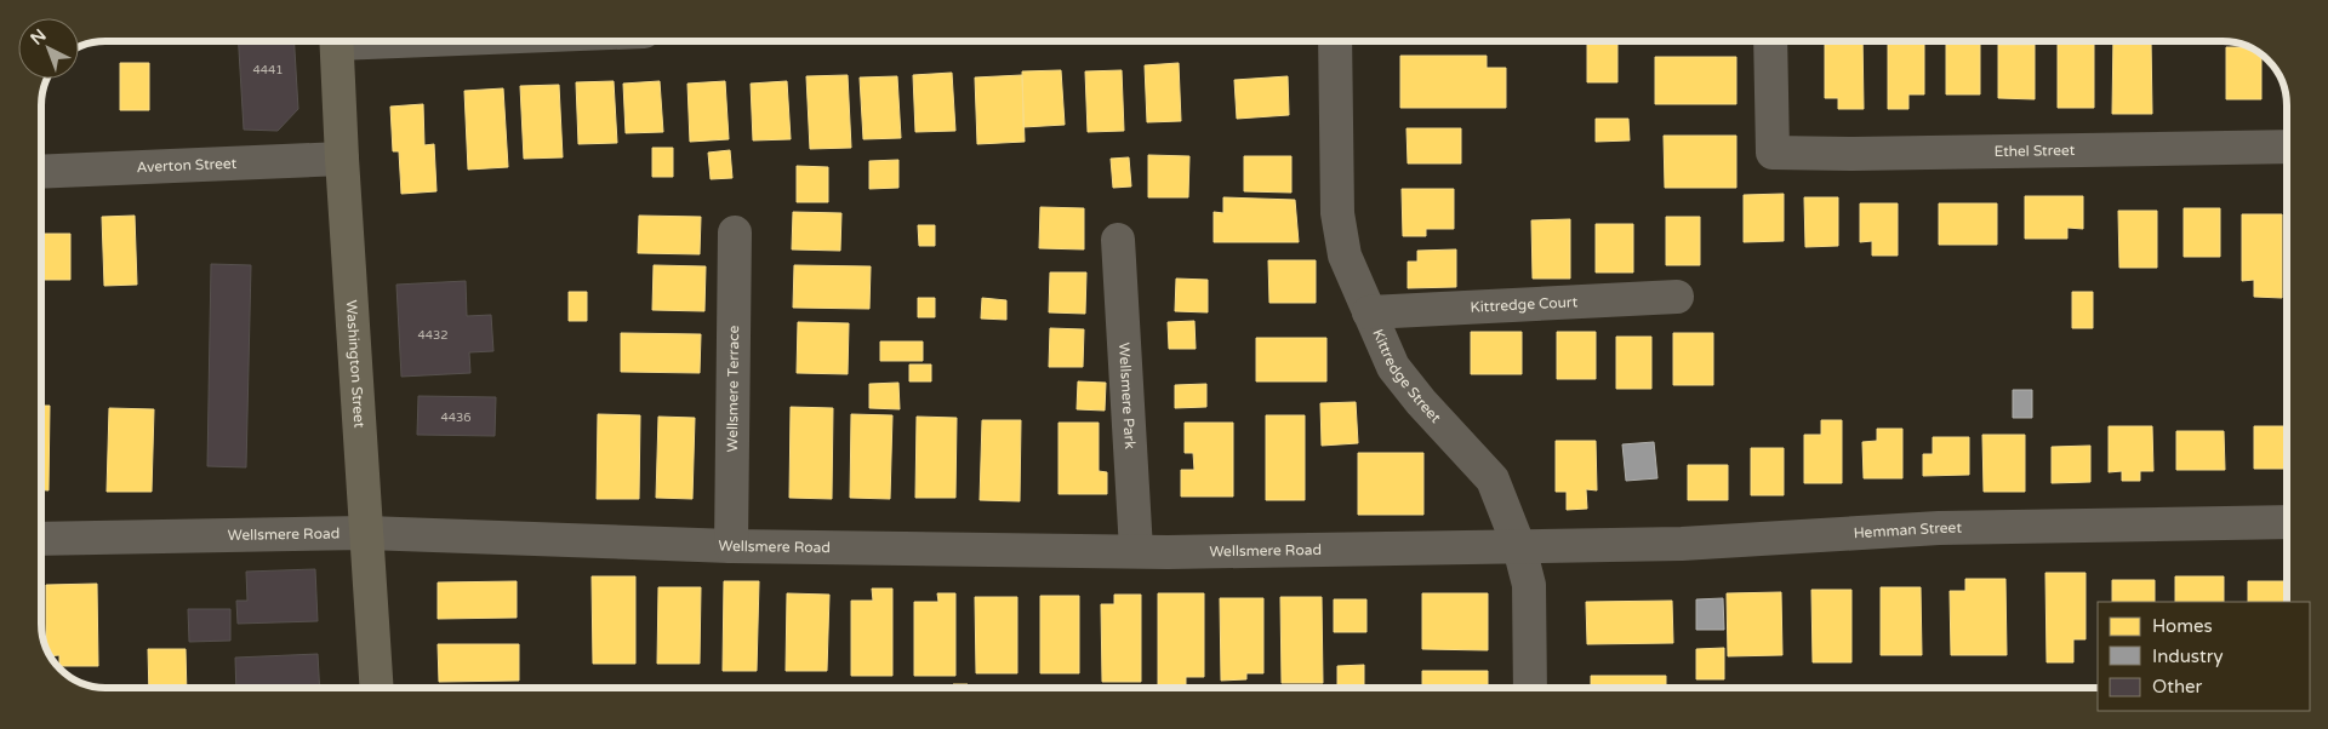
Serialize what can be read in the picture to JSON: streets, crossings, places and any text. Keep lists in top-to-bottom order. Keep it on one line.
{"streets":{"main road":["Washington Street"],"street":["Ethel Street","Averton Street","Kittredge Court","Kittredge Street","Wellsmere Terrace","Wellsmere Park","Hemman Street","Wellsmere Road"]},"crossings":[["Averton Street","Washington Street"],["Kittredge Court","Kittredge Street"],["Washington Street","Wellsmere Road"],["Kittredge Street","Hemman Street"],["Kittredge Street","Wellsmere Road"],["Wellsmere Terrace","Wellsmere Road"],["Wellsmere Park","Wellsmere Road"],["Hemman Street","Wellsmere Road"]],"house_numbers":["4441","4432","4436"],"legend":["Homes","Industry","Other"],"north":"top left"}
